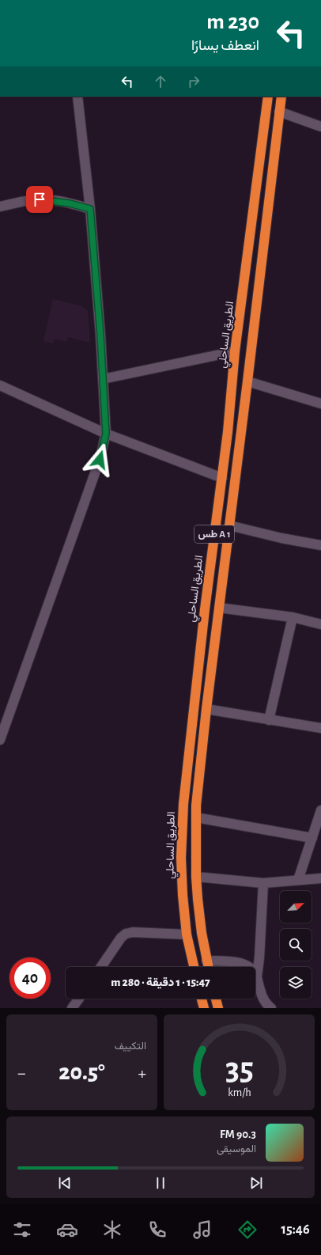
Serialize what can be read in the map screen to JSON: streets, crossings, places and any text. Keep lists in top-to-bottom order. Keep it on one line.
{"streets":{"highway":["الطريق الساحلي","طس A 1"]},"north":"top right","page":{"turn":["230 m","انعطف يسارًا"],"limit":"40","trip":"15:47 · 1 دقيقة · 280 m","tile":"التكييف","heat":["−","20.5°","+"],"song":["90.3 FM","الموسيقى"],"tabs":"15:46","gauge":["35","km/h"]}}
